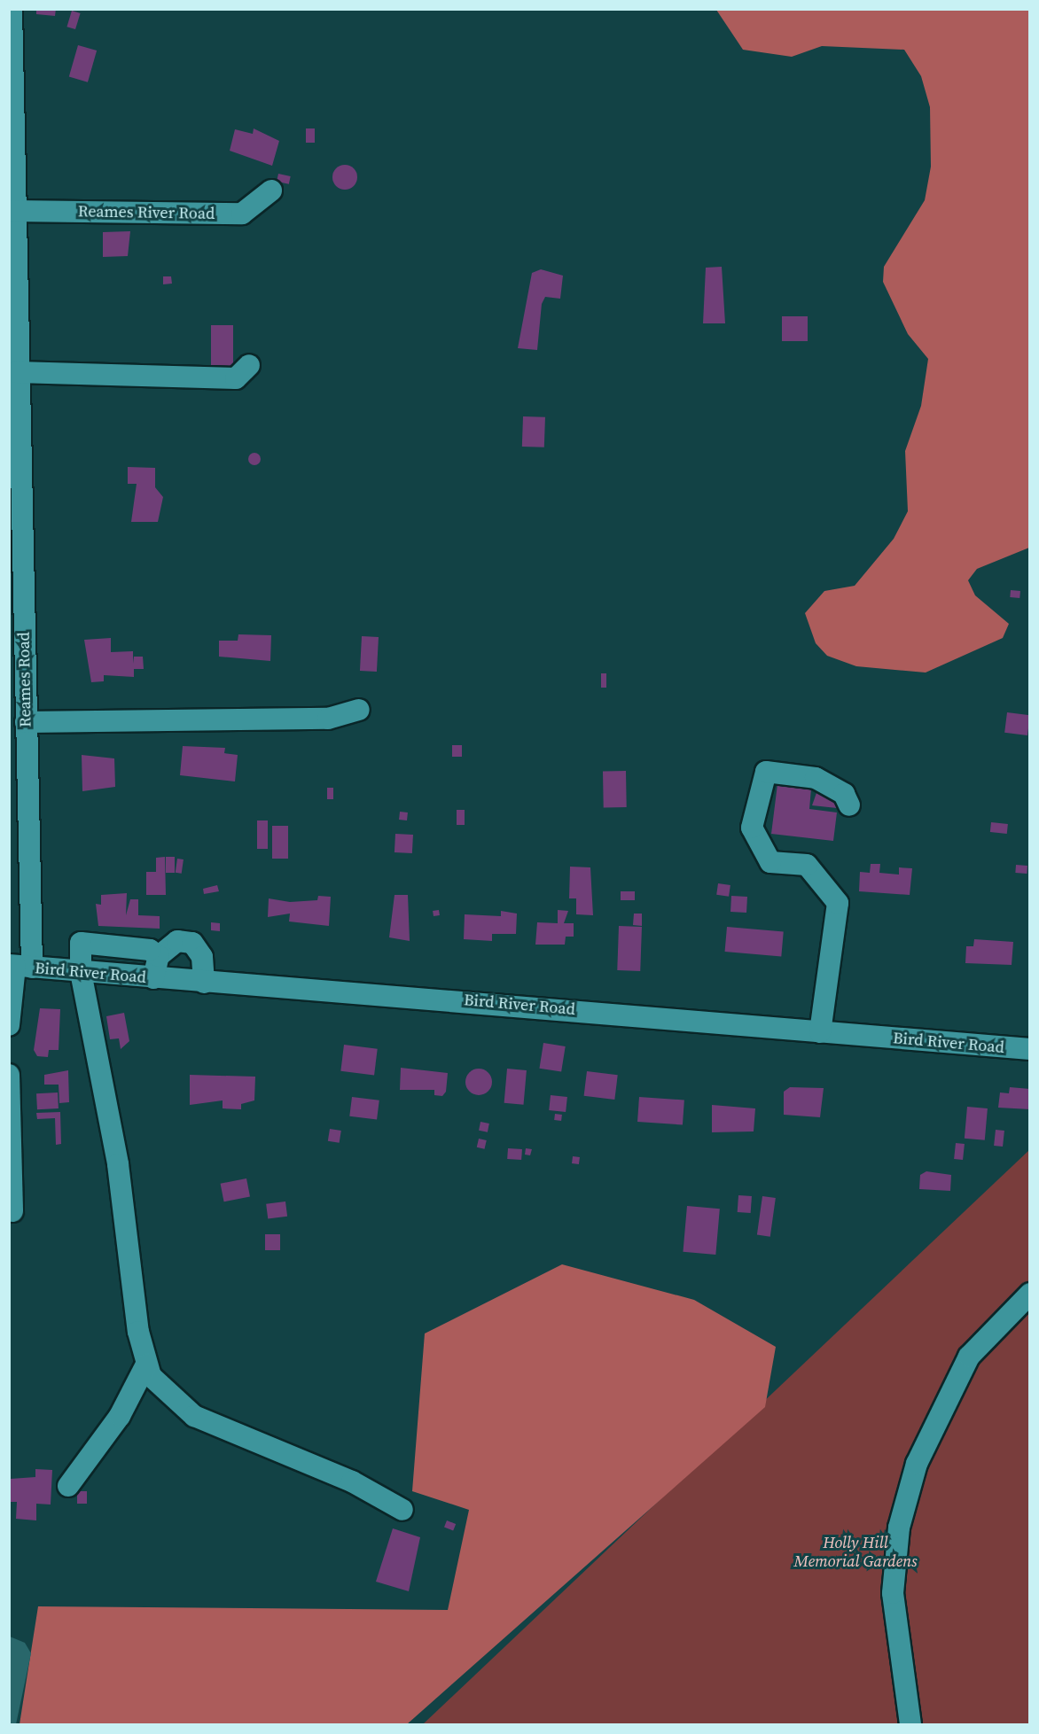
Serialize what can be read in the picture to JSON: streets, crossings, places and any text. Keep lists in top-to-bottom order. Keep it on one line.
{"streets":{"street":["Reames River Road","Reames Road","Bird River Road"]},"crossings":[["Reames River Road","Reames Road"],["Reames Road","Bird River Road"]],"parks":["Holly Hill Memorial Gardens"]}
